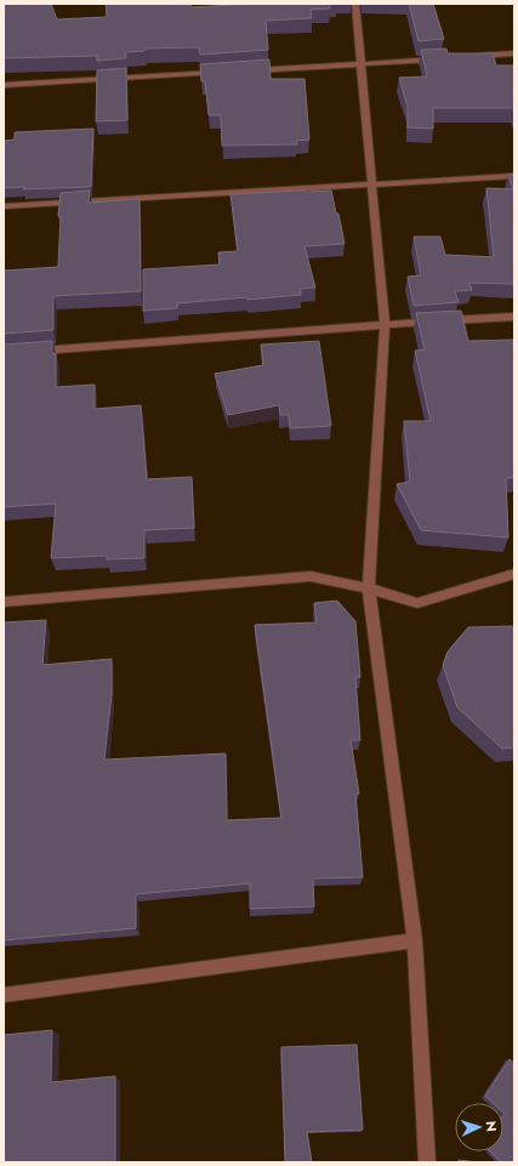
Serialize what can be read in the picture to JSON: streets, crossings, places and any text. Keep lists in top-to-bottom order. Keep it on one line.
{"north":"right"}
